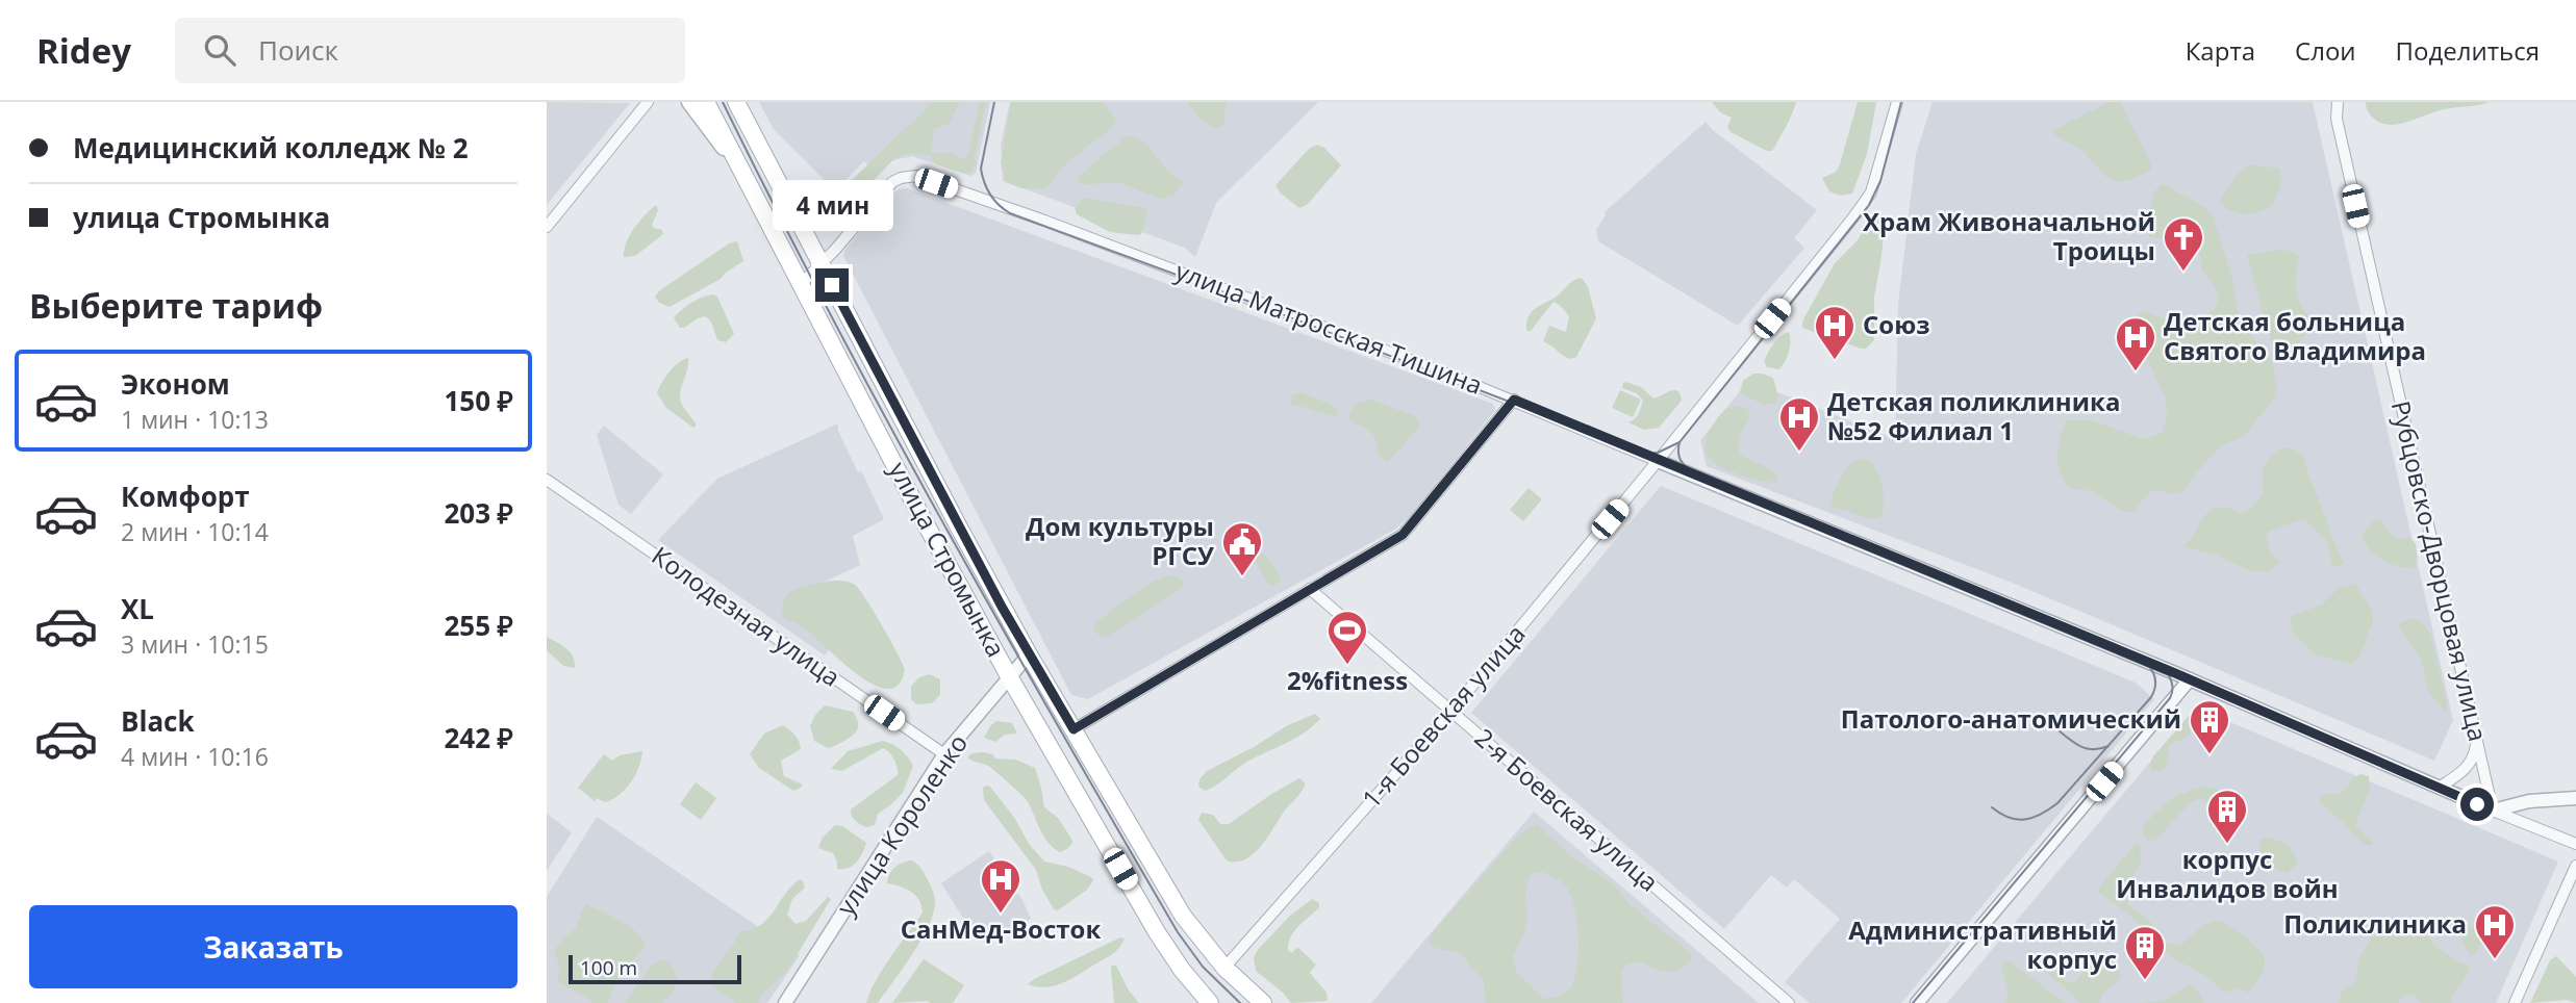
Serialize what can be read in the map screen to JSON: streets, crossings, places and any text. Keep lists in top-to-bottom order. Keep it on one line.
{"streets":{"main road":["улица Стромынка"],"street":["улица Матросская Тишина","Рубцовско-Дворцовая улица","Колодезная улица","1-я Боевская улица","2-я Боевская улица","улица Короленко"]},"crossings":[["улица Матросская Тишина","улица Стромынка"],["улица Матросская Тишина","Рубцовско-Дворцовая улица"],["улица Матросская Тишина","1-я Боевская улица"],["улица Стромынка","1-я Боевская улица"],["улица Стромынка","улица Короленко"],["Колодезная улица","улица Короленко"],["1-я Боевская улица","2-я Боевская улица"]],"places":{"church":["Храм Живоначальной Троицы"],"hospital":["Союз","Детская больница Святого Владимира","Детская поликлиника №52 Филиал 1","СанМед-Восток","Поликлиника"],"public building":["Дом культуры РГСУ"],"sports":["2%fitness"],"building":["Патолого-анатомический","корпус Инвалидов войн","Административный корпус"]},"scale_bar":"100 m","page":{"header":"Ridey","search":"Поиск","nav":["Карта","Слои","Поделиться"],"banner":["Медицинский колледж № 2","улица Стромынка"],"bubble":"4 мин","heading":"Выберите тариф","list":[{"name":"Эконом","note":"1 мин · 10:13","value":"150 ₽"},{"name":"Комфорт","note":"2 мин · 10:14","value":"203 ₽"},{"name":"XL","note":"3 мин · 10:15","value":"255 ₽"},{"name":"Black","note":"4 мин · 10:16","value":"242 ₽"}],"buttons":"Заказать","scale":"100 m"}}
